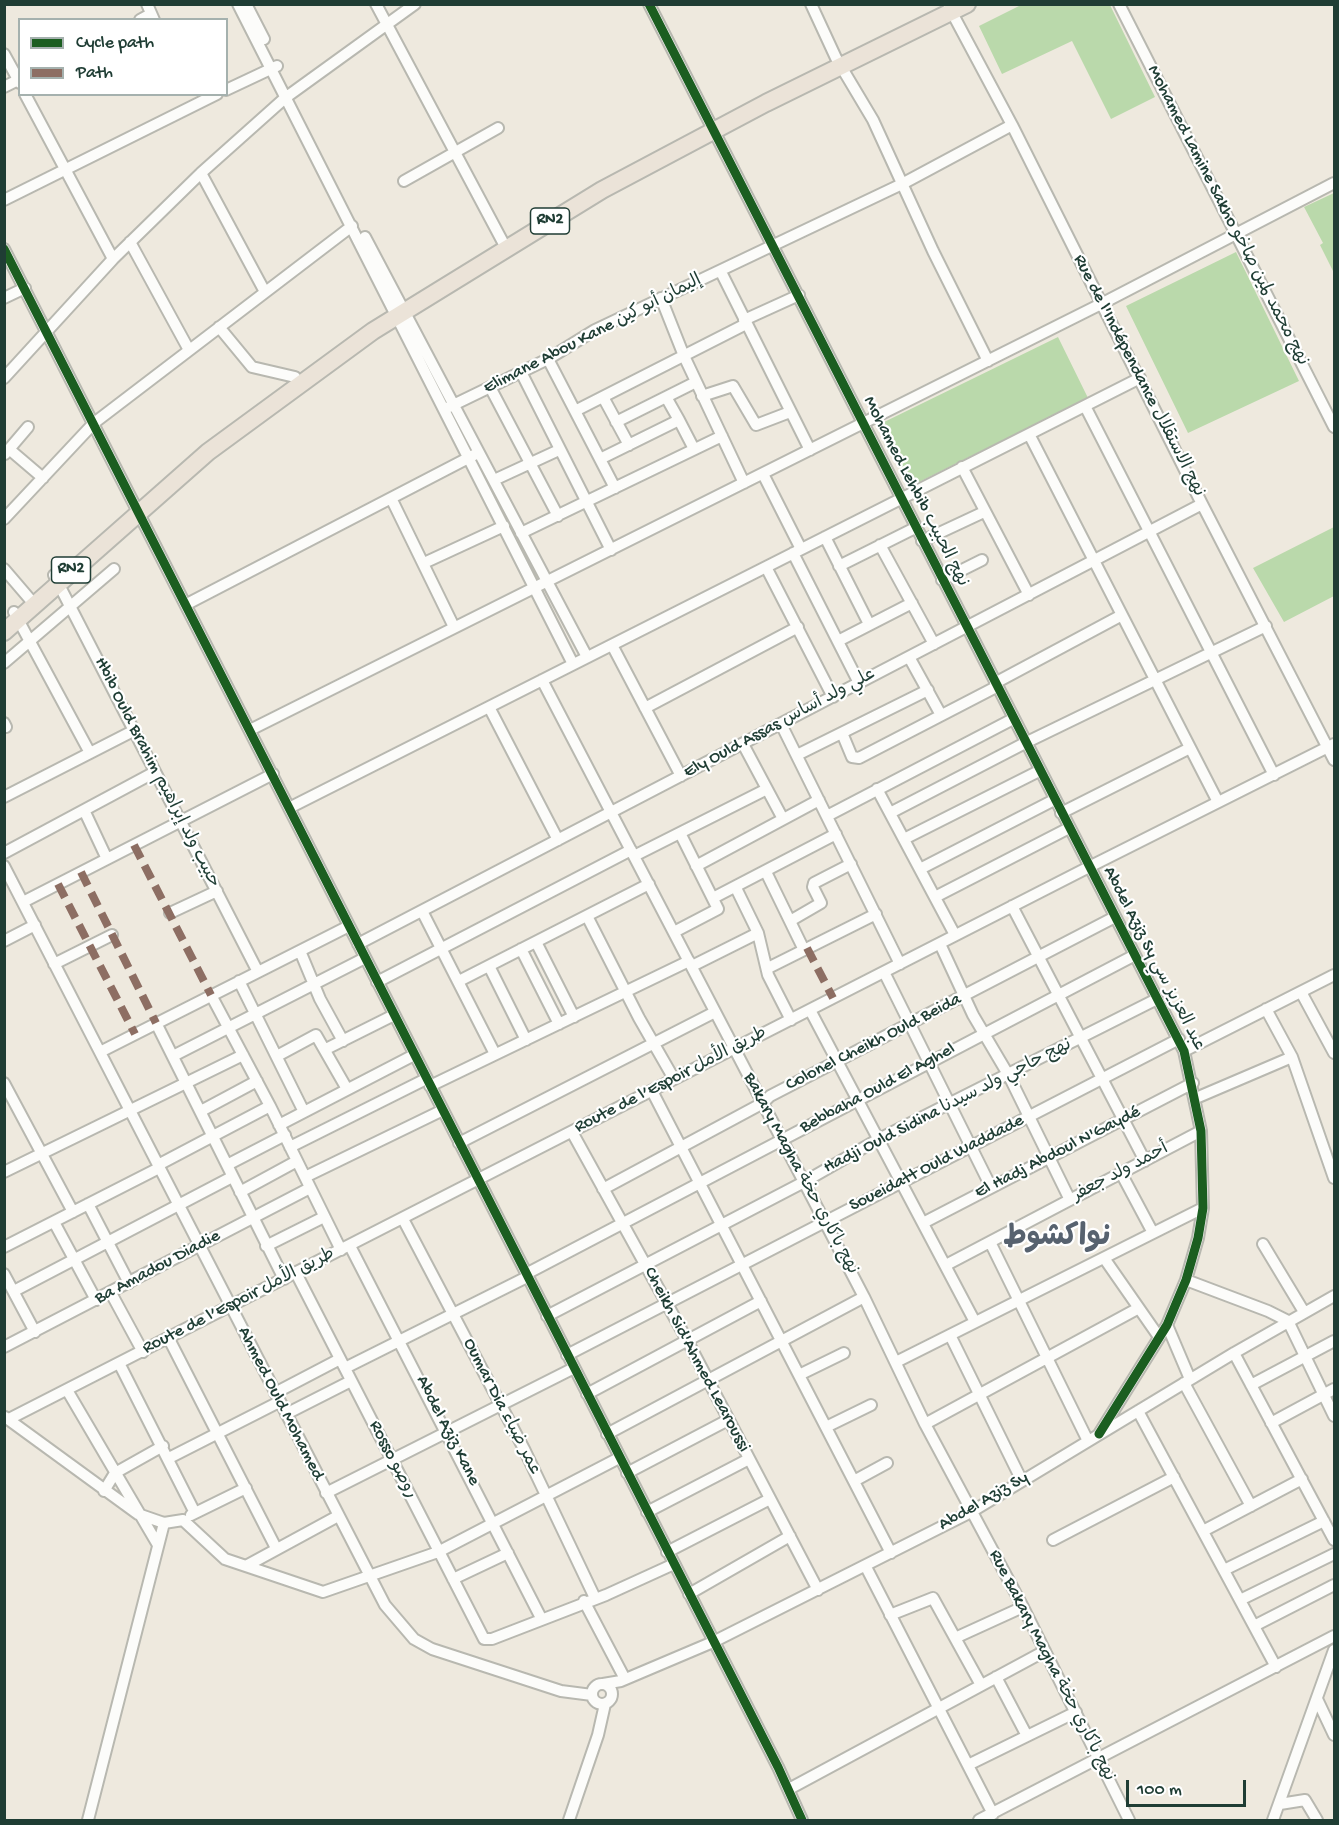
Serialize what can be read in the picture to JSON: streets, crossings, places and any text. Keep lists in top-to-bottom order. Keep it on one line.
{"streets":{"highway":["RN2"],"street":["Mohamed Lamine Sakho نهج محمد لمين صاخو","Elimane Abou Kane إليمان أبو كين","Rue de l'Indépendance نهج الاستقلال","Mohamed Lehbib نهج الحبيب","Ely Ould Assas علي ولد أساس","Hbib Ould Brahim حبيب ولد إبراهيم","Abdel Aziz Sy عبد العزيز سي","Colonel Cheikh Ould Beida","Route de l’Espoir طريق الأمل","Bebbaha Ould El Aghel","Hadji Ould Sidina نهج حاجي ولد سيدنا","El Hadj Abdoul N'Gaydé","Soueidatt Ould Waddade","أحمد ولد جعفر","Bakary Magha نهج باكاري حخة","Ba Amadou Diadie","Cheikh Sid'Ahmed Learoussi","Ahmed Ould Mohamed","Oumar Dia عمر ضياء","Abdel Aziz Kane","Rosso روصو","Abdel Aziz Sy","Rue Bakary Magha نهج باكاري حخة"]},"crossings":[["RN2","Rue de l'Indépendance نهج الاستقلال"],["RN2","Mohamed Lehbib نهج الحبيب"],["RN2","Hbib Ould Brahim حبيب ولد إبراهيم"],["Elimane Abou Kane إليمان أبو كين","Rue de l'Indépendance نهج الاستقلال"],["Elimane Abou Kane إليمان أبو كين","Mohamed Lehbib نهج الحبيب"],["Rue de l'Indépendance نهج الاستقلال","Ely Ould Assas علي ولد أساس"],["Rue de l'Indépendance نهج الاستقلال","Route de l’Espoir طريق الأمل"],["Mohamed Lehbib نهج الحبيب","Ely Ould Assas علي ولد أساس"],["Mohamed Lehbib نهج الحبيب","Abdel Aziz Sy عبد العزيز سي"],["Mohamed Lehbib نهج الحبيب","Route de l’Espoir طريق الأمل"],["Ely Ould Assas علي ولد أساس","Bakary Magha نهج باكاري حخة"],["Abdel Aziz Sy عبد العزيز سي","Colonel Cheikh Ould Beida"],["Abdel Aziz Sy عبد العزيز سي","Route de l’Espoir طريق الأمل"],["Abdel Aziz Sy عبد العزيز سي","Bebbaha Ould El Aghel"],["Abdel Aziz Sy عبد العزيز سي","Hadji Ould Sidina نهج حاجي ولد سيدنا"],["Abdel Aziz Sy عبد العزيز سي","El Hadj Abdoul N'Gaydé"],["Abdel Aziz Sy عبد العزيز سي","Soueidatt Ould Waddade"],["Abdel Aziz Sy عبد العزيز سي","أحمد ولد جعفر"],["Abdel Aziz Sy عبد العزيز سي","Abdel Aziz Sy"],["Colonel Cheikh Ould Beida","Bakary Magha نهج باكاري حخة"],["Colonel Cheikh Ould Beida","Cheikh Sid'Ahmed Learoussi"],["Route de l’Espoir طريق الأمل","Bakary Magha نهج باكاري حخة"],["Route de l’Espoir طريق الأمل","Cheikh Sid'Ahmed Learoussi"],["Route de l’Espoir طريق الأمل","Ahmed Ould Mohamed"],["Route de l’Espoir طريق الأمل","Oumar Dia عمر ضياء"],["Route de l’Espoir طريق الأمل","Abdel Aziz Kane"],["Route de l’Espoir طريق الأمل","Rosso روصو"],["Bebbaha Ould El Aghel","Bakary Magha نهج باكاري حخة"],["Bebbaha Ould El Aghel","Cheikh Sid'Ahmed Learoussi"],["Bebbaha Ould El Aghel","Ahmed Ould Mohamed"],["Bebbaha Ould El Aghel","Oumar Dia عمر ضياء"],["Bebbaha Ould El Aghel","Abdel Aziz Kane"],["Bebbaha Ould El Aghel","Rosso روصو"],["Hadji Ould Sidina نهج حاجي ولد سيدنا","Bakary Magha نهج باكاري حخة"],["Hadji Ould Sidina نهج حاجي ولد سيدنا","Cheikh Sid'Ahmed Learoussi"],["Soueidatt Ould Waddade","Bakary Magha نهج باكاري حخة"],["Soueidatt Ould Waddade","Cheikh Sid'Ahmed Learoussi"],["Bakary Magha نهج باكاري حخة","Abdel Aziz Sy"],["Bakary Magha نهج باكاري حخة","Rue Bakary Magha نهج باكاري حخة"],["Ba Amadou Diadie","Ahmed Ould Mohamed"],["Ba Amadou Diadie","Abdel Aziz Kane"],["Cheikh Sid'Ahmed Learoussi","Abdel Aziz Sy"],["Ahmed Ould Mohamed","Abdel Aziz Sy"],["Abdel Aziz Kane","Rosso روصو"],["Abdel Aziz Sy","Rue Bakary Magha نهج باكاري حخة"]],"districts":["نواكشوط"],"legend":["Cycle path","Path"],"scale_bar":"100 m"}
